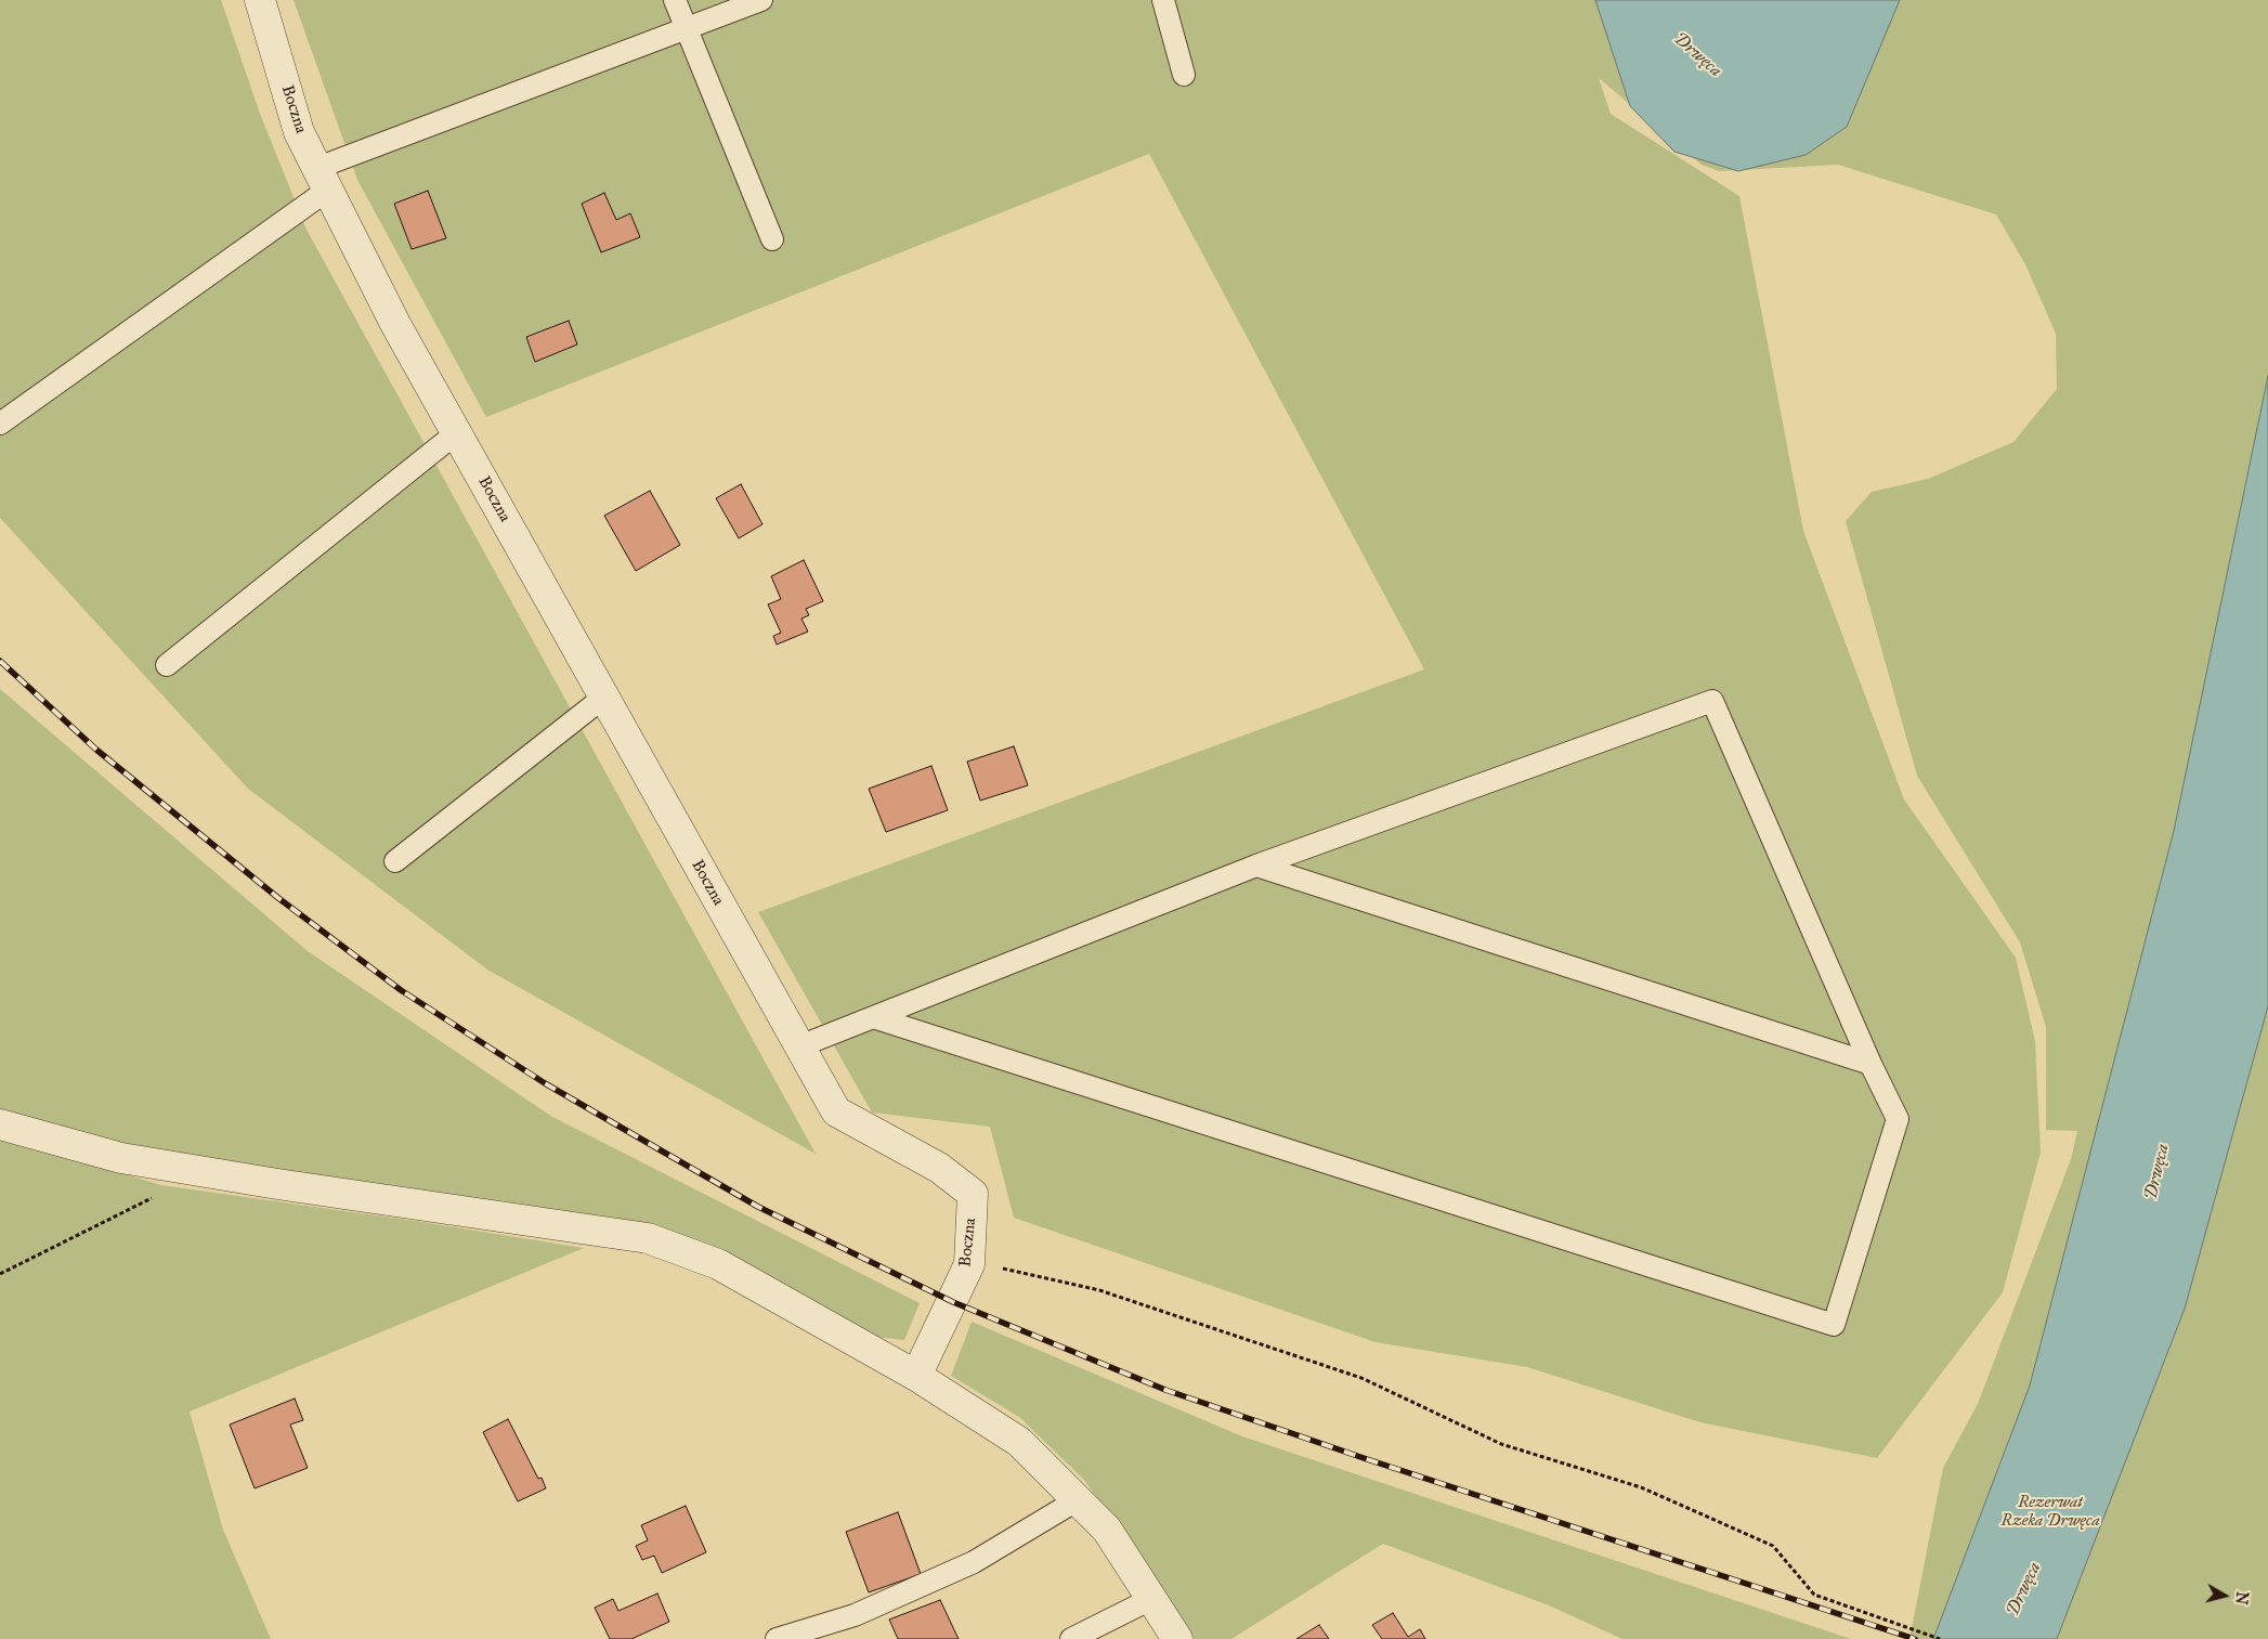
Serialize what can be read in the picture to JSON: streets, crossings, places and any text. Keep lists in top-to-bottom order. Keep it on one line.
{"streets":{"street":["Boczna"]},"water":["Drwęca"],"parks":["Rezerwat Rzeka Drwęca"],"north":"right"}
